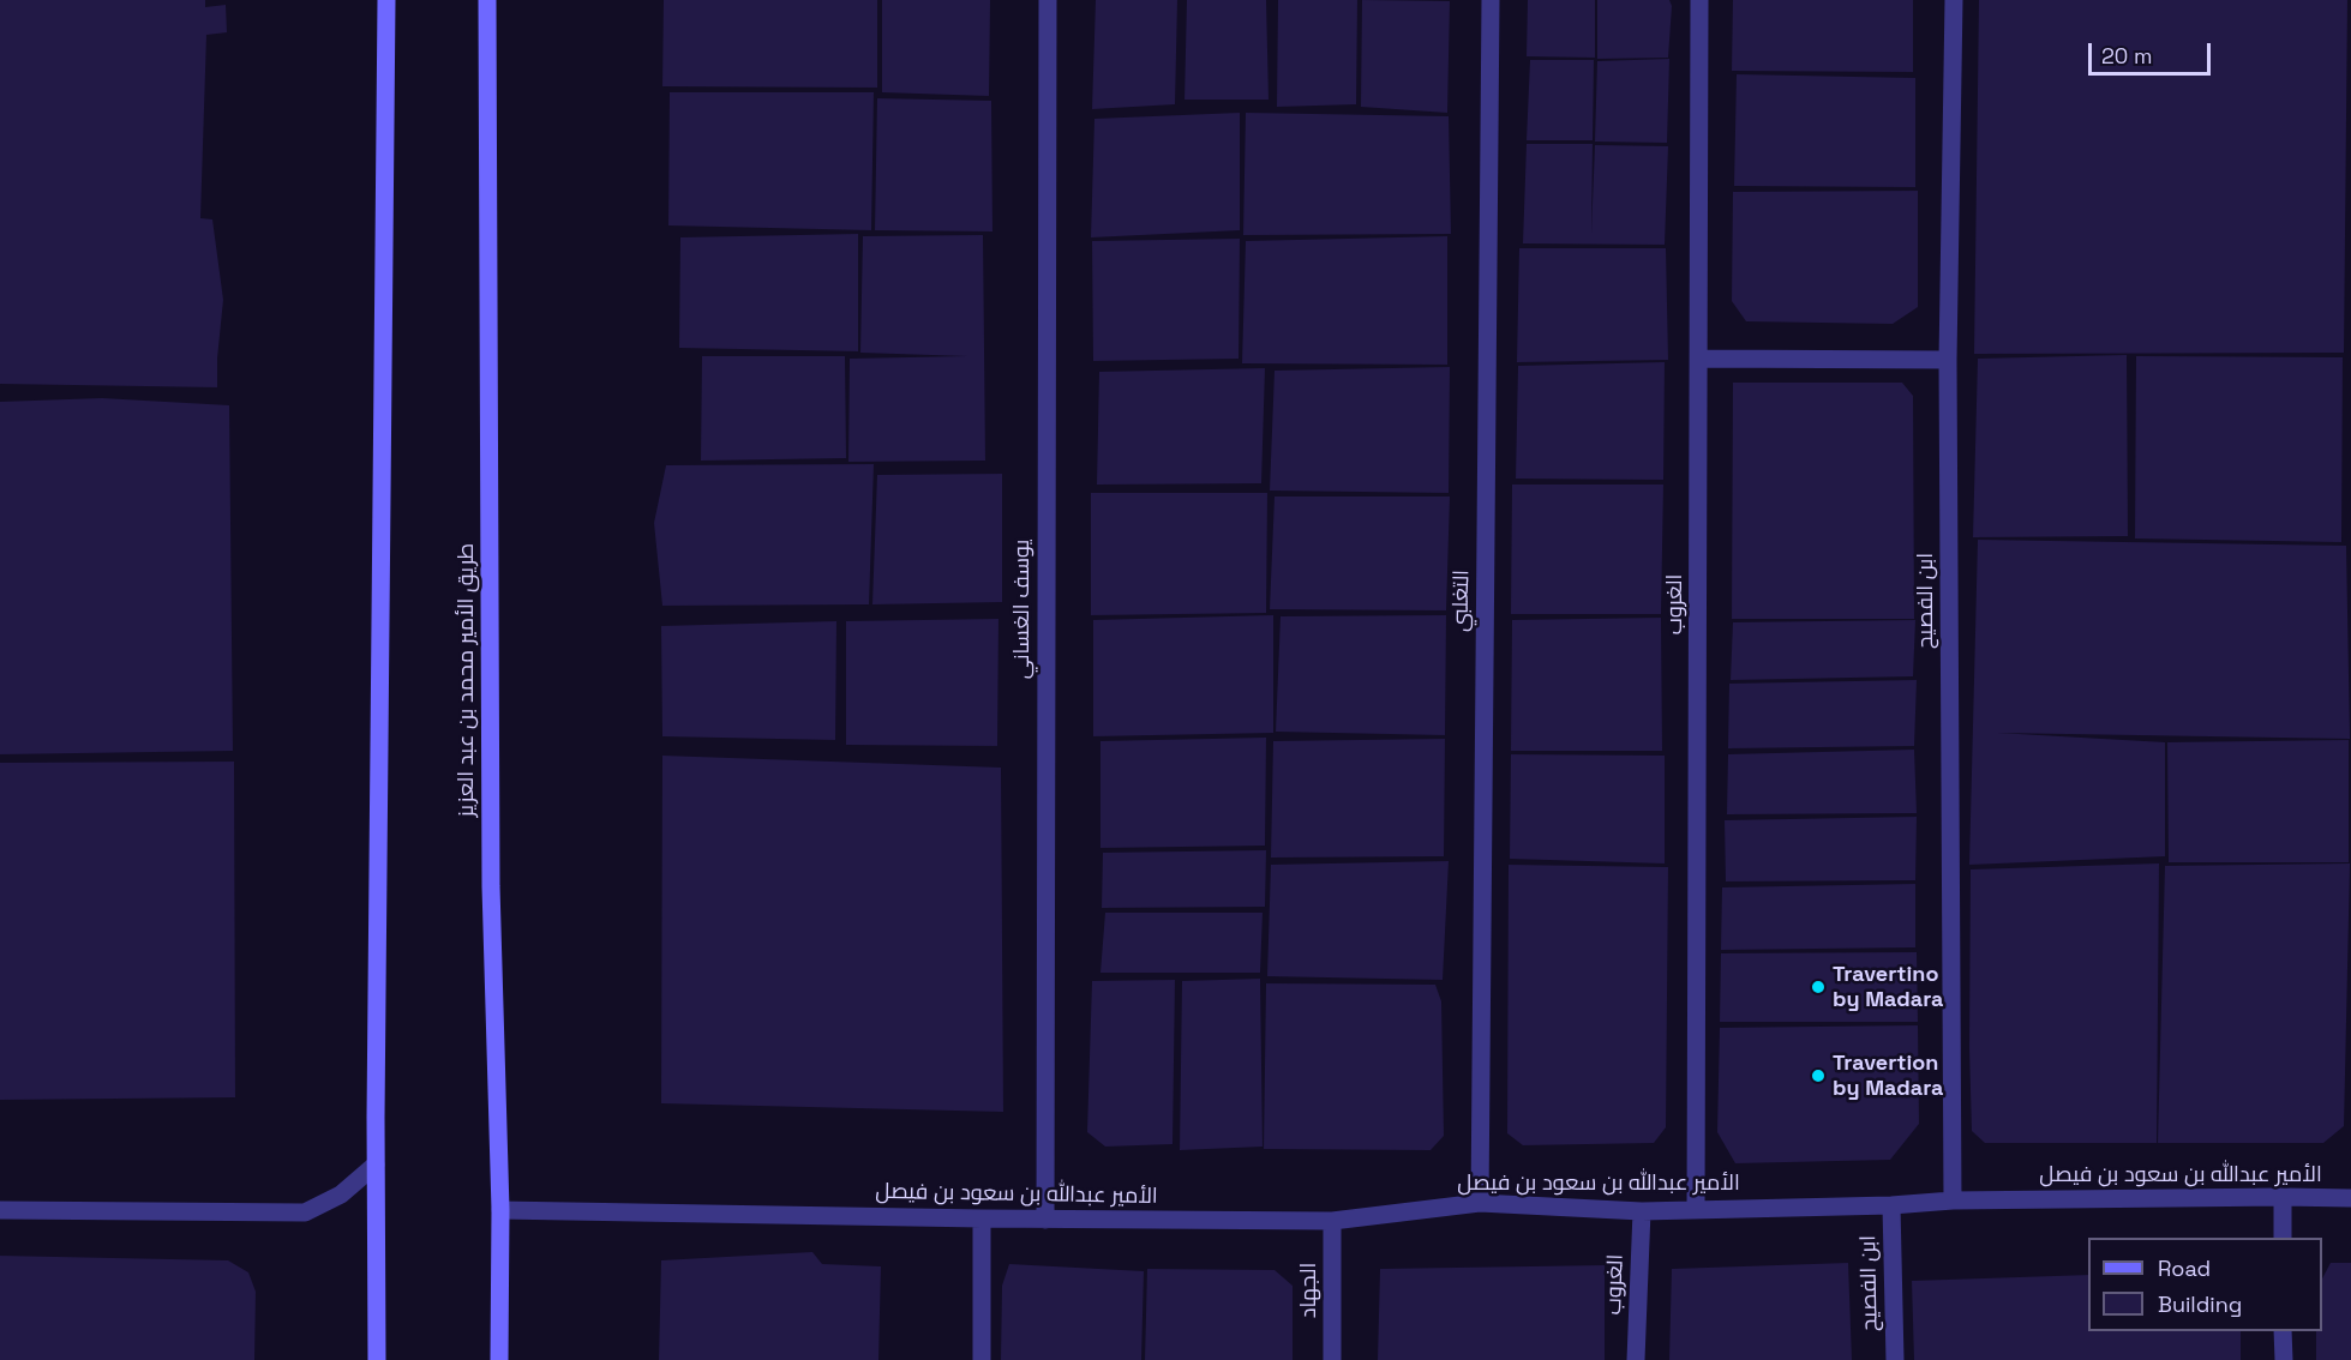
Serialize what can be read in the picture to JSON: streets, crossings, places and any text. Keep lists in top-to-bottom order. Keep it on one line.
{"streets":{"main road":["طريق الأمير محمد بن عبد العزيز"],"street":["التغلبي","ابن الفصيح","الغروب","يوسف الغساني","الأمير عبدالله بن سعود بن فيصل","الجهاد"]},"crossings":[["التغلبي","الأمير عبدالله بن سعود بن فيصل"],["ابن الفصيح","الأمير عبدالله بن سعود بن فيصل"],["الغروب","الأمير عبدالله بن سعود بن فيصل"],["يوسف الغساني","الأمير عبدالله بن سعود بن فيصل"],["طريق الأمير محمد بن عبد العزيز","الأمير عبدالله بن سعود بن فيصل"],["الأمير عبدالله بن سعود بن فيصل","الجهاد"]],"places":["Travertino by Madara","Travertion by Madara"],"legend":["Road","Building"],"scale_bar":"20 m"}
